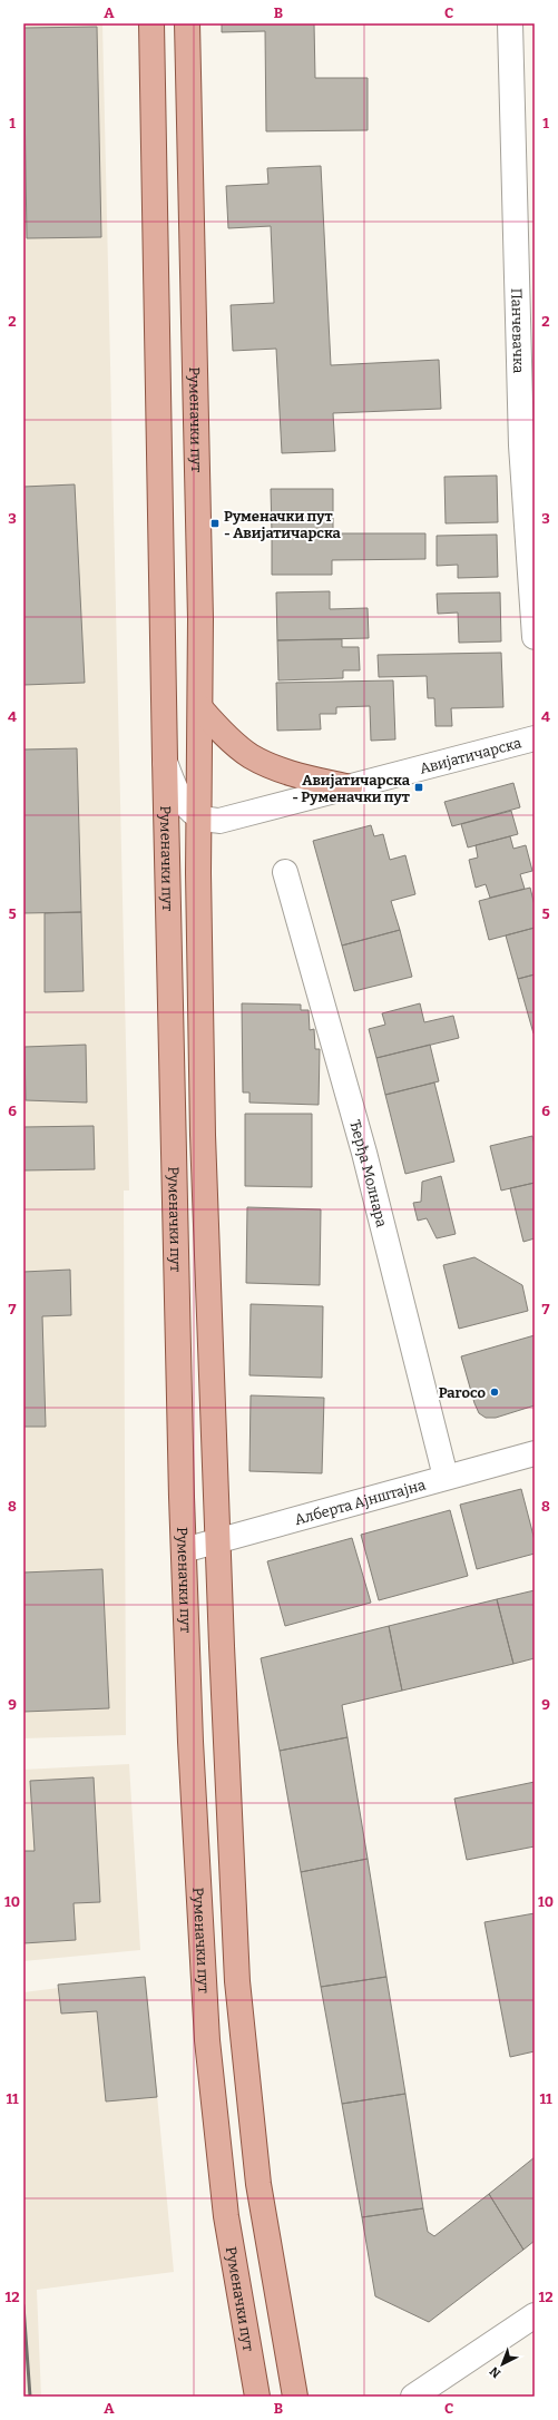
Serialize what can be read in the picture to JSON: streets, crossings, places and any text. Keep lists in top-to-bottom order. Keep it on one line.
{"streets":{"main road":["Руменачки пут"],"street":["Панчевачка","Авијатичарска","Ђерђа Молнара","Алберта Ајнштајна"]},"crossings":[["Руменачки пут","Авијатичарска"],["Руменачки пут","Алберта Ајнштајна"],["Ђерђа Молнара","Алберта Ајнштајна"]],"places":{"transit":["Руменачки пут - Авијатичарска","Авијатичарска - Руменачки пут"],"other":["Paroco"]},"north":"bottom left","grid":{"columns":["A","B","C"],"rows":["1","2","3","4","5","6","7","8","9","10","11","12"]}}
